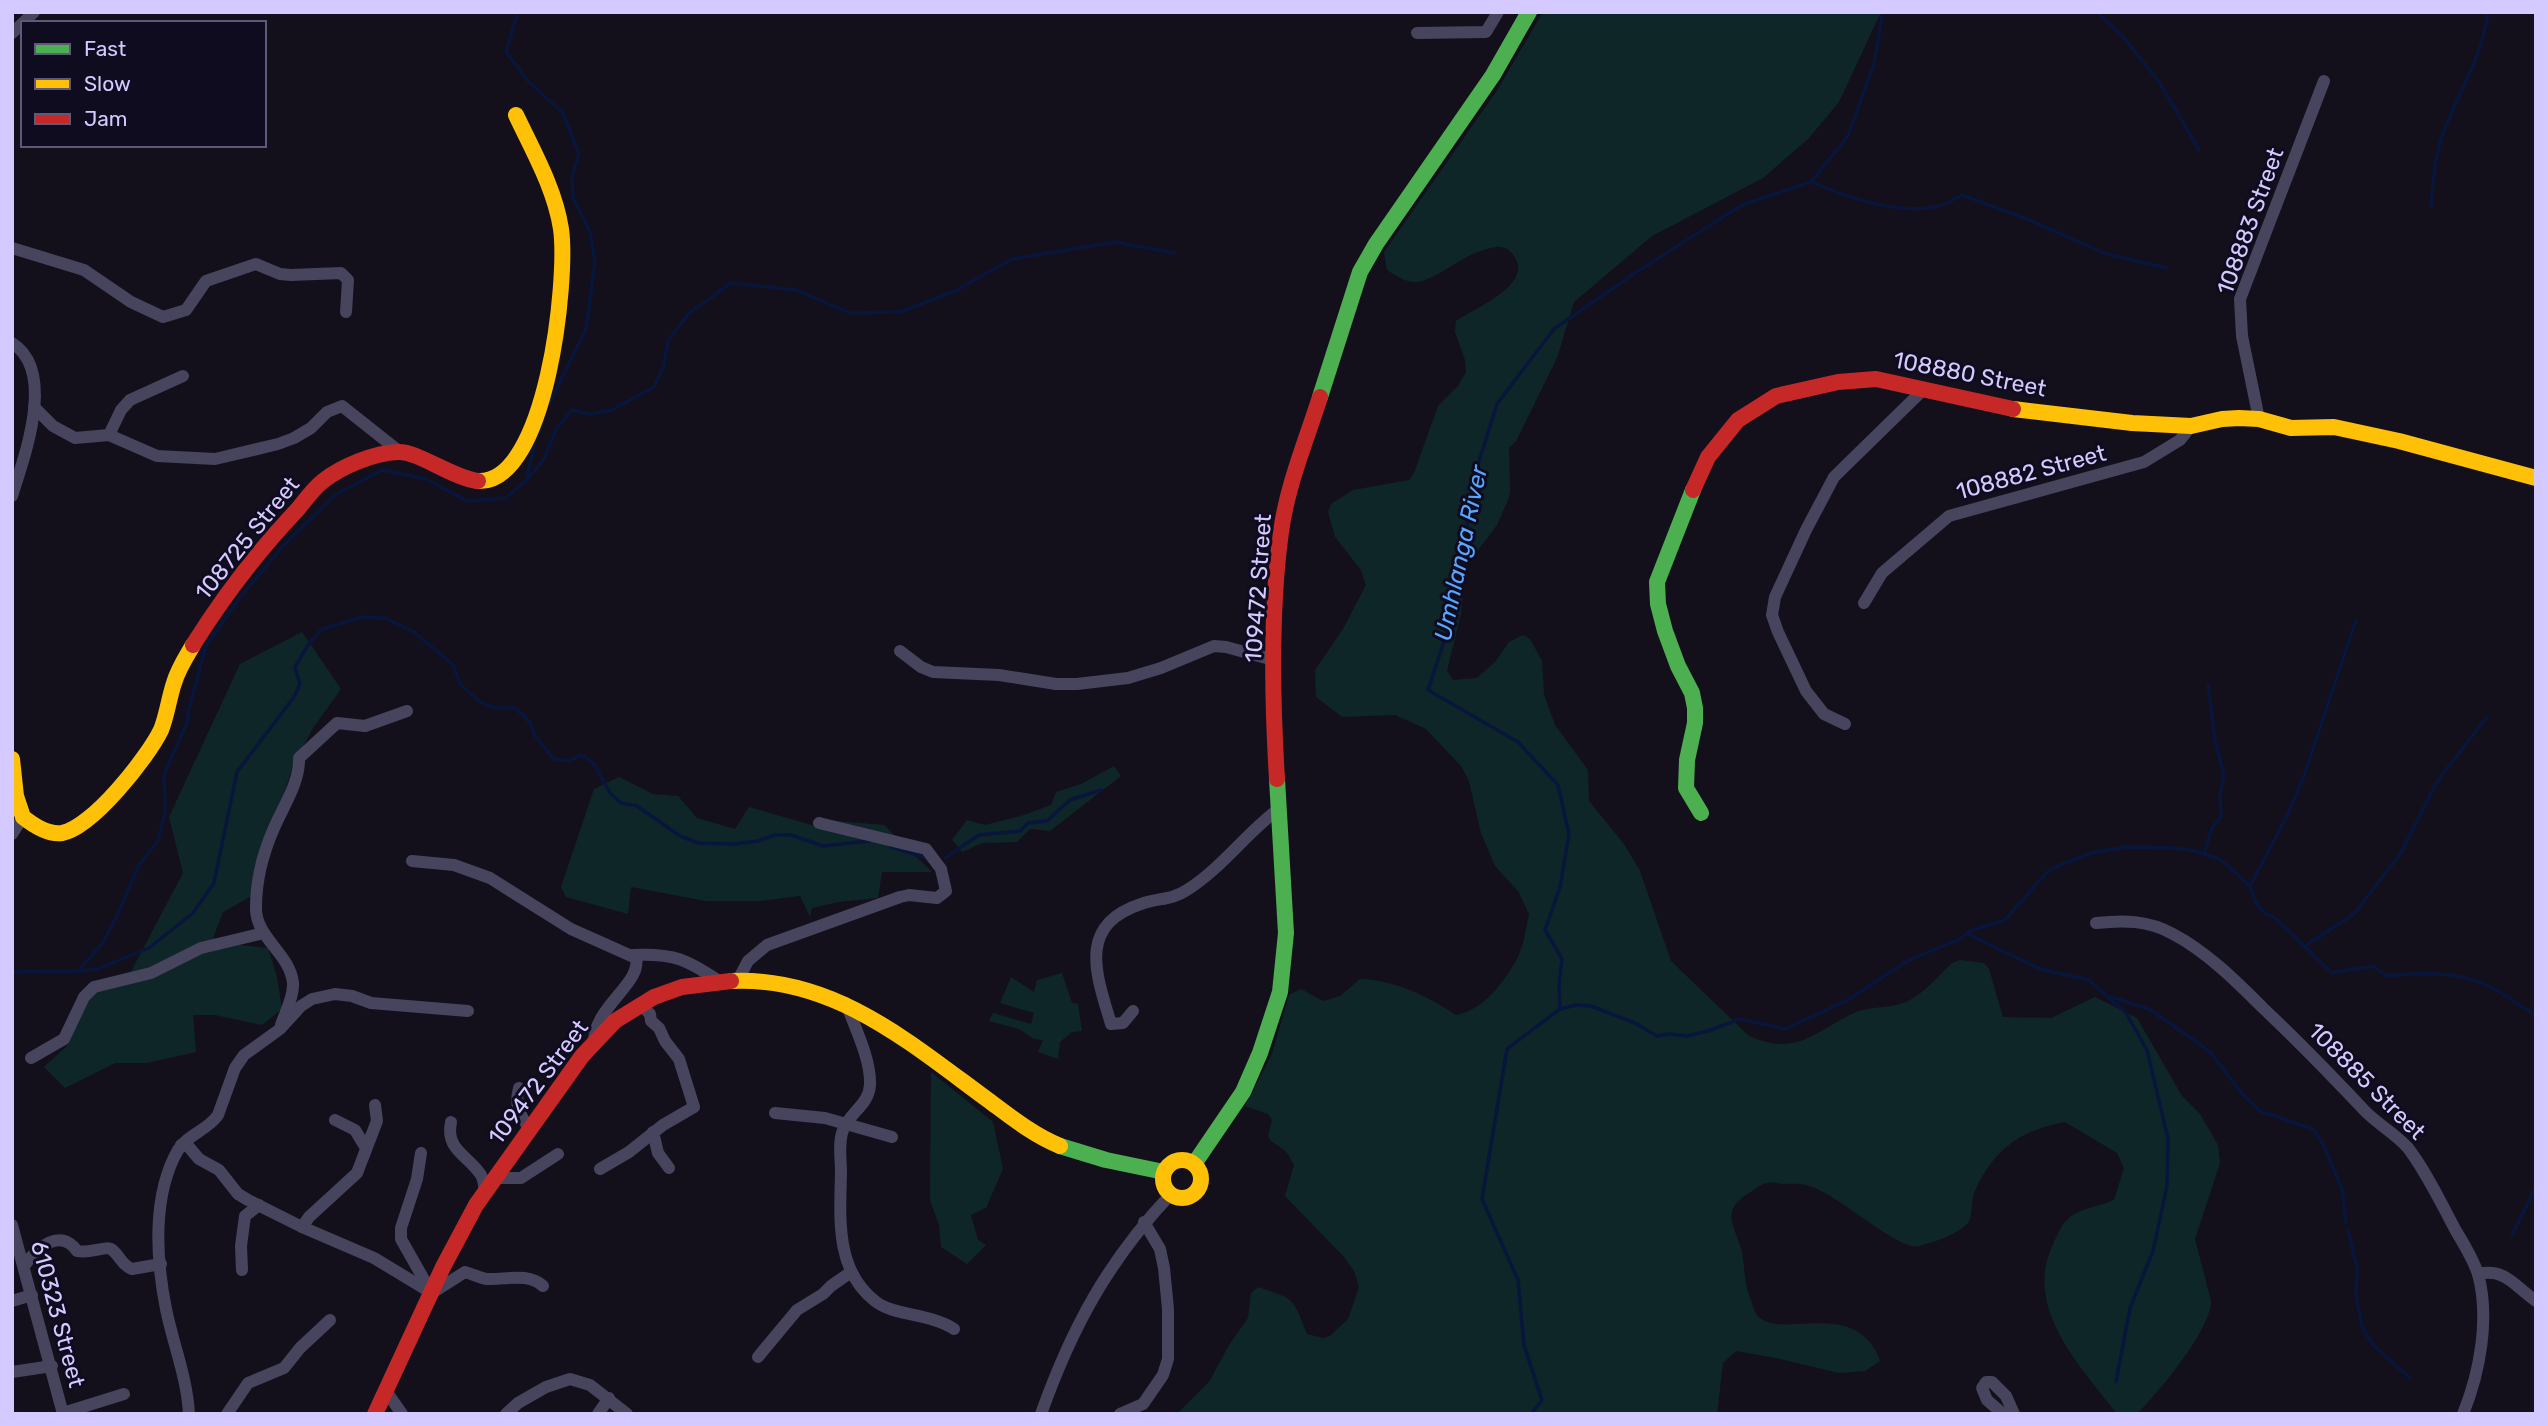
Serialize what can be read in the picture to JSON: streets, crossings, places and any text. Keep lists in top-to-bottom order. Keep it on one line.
{"streets":{"street":["108883 Street","108880 Street","108882 Street","108725 Street","109472 Street","108885 Street","610323 Street"]},"crossings":[["108883 Street","108880 Street"],["108880 Street","108882 Street"]],"water":["Umhlanga River"],"legend":["Fast","Slow","Jam"]}
